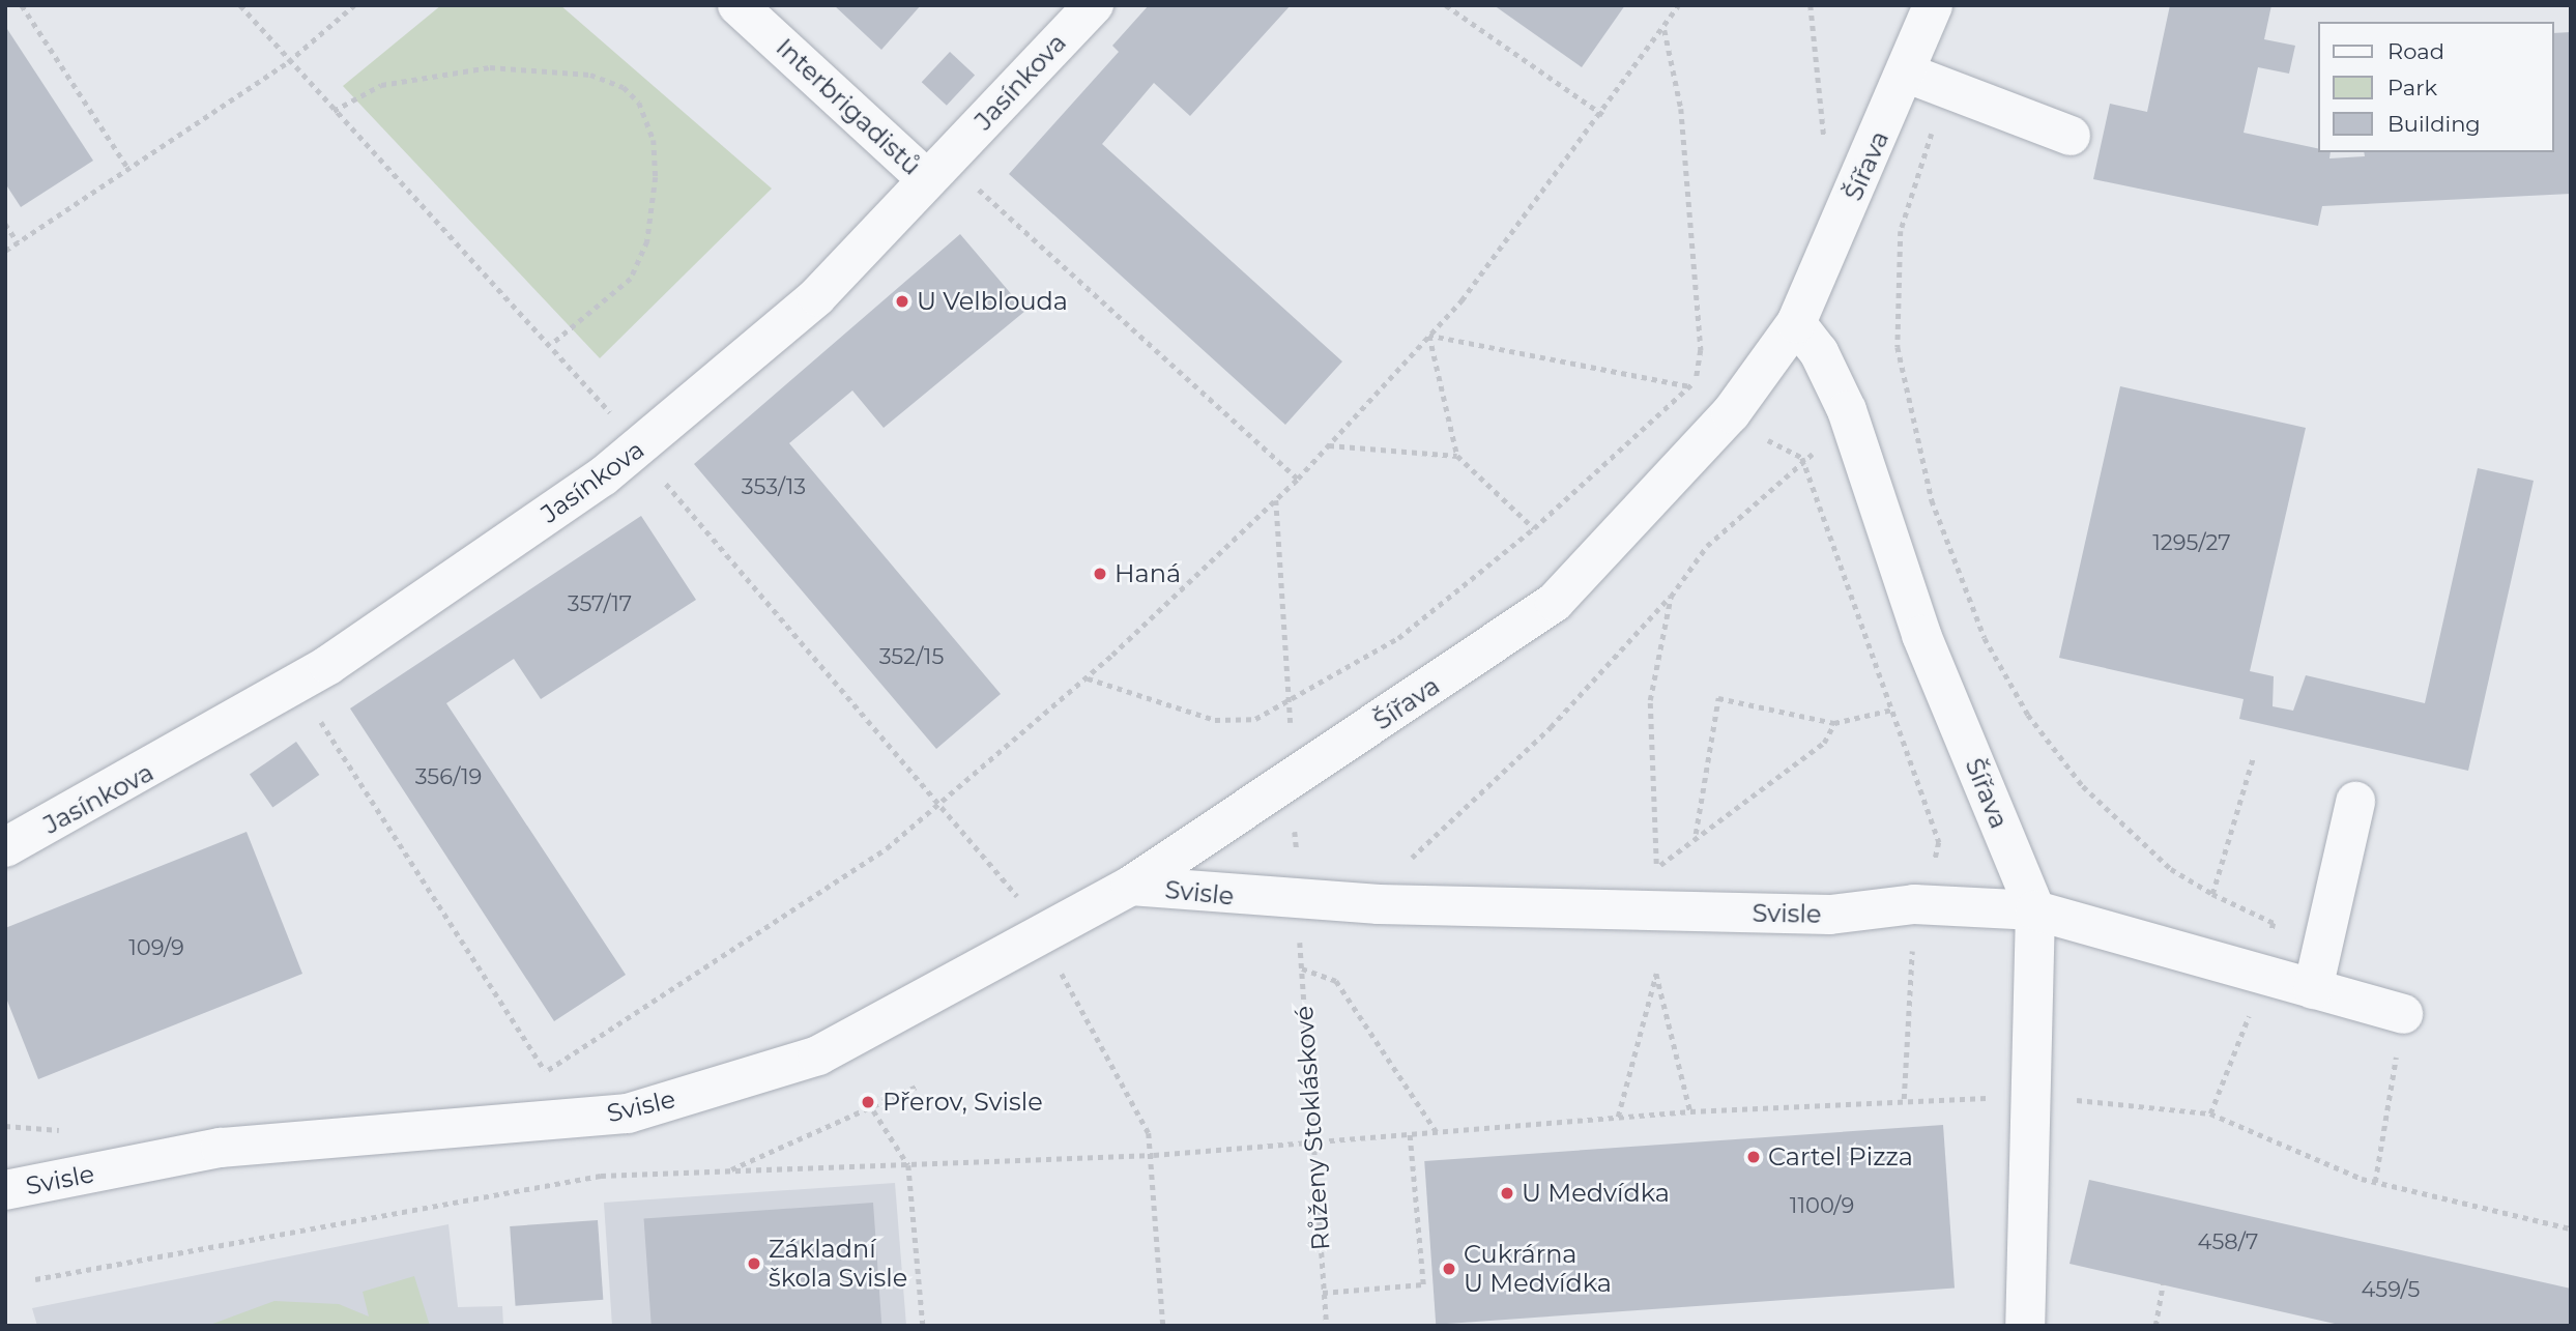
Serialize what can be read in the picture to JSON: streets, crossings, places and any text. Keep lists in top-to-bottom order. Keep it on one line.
{"streets":{"street":["Jasínkova","Interbrigadistů","Šířava","Svisle"],"path":["Růženy Stokláskové"]},"crossings":[["Jasínkova","Interbrigadistů"],["Šířava","Svisle"]],"places":["U Velblouda","Haná","Přerov, Svisle","Cartel Pizza","U Medvídka","Základní škola Svisle","Cukrárna U Medvídka"],"house_numbers":["353/13","1295/27","357/17","352/15","356/19","109/9","1100/9","458/7","459/5"],"legend":["Road","Park","Building"]}
